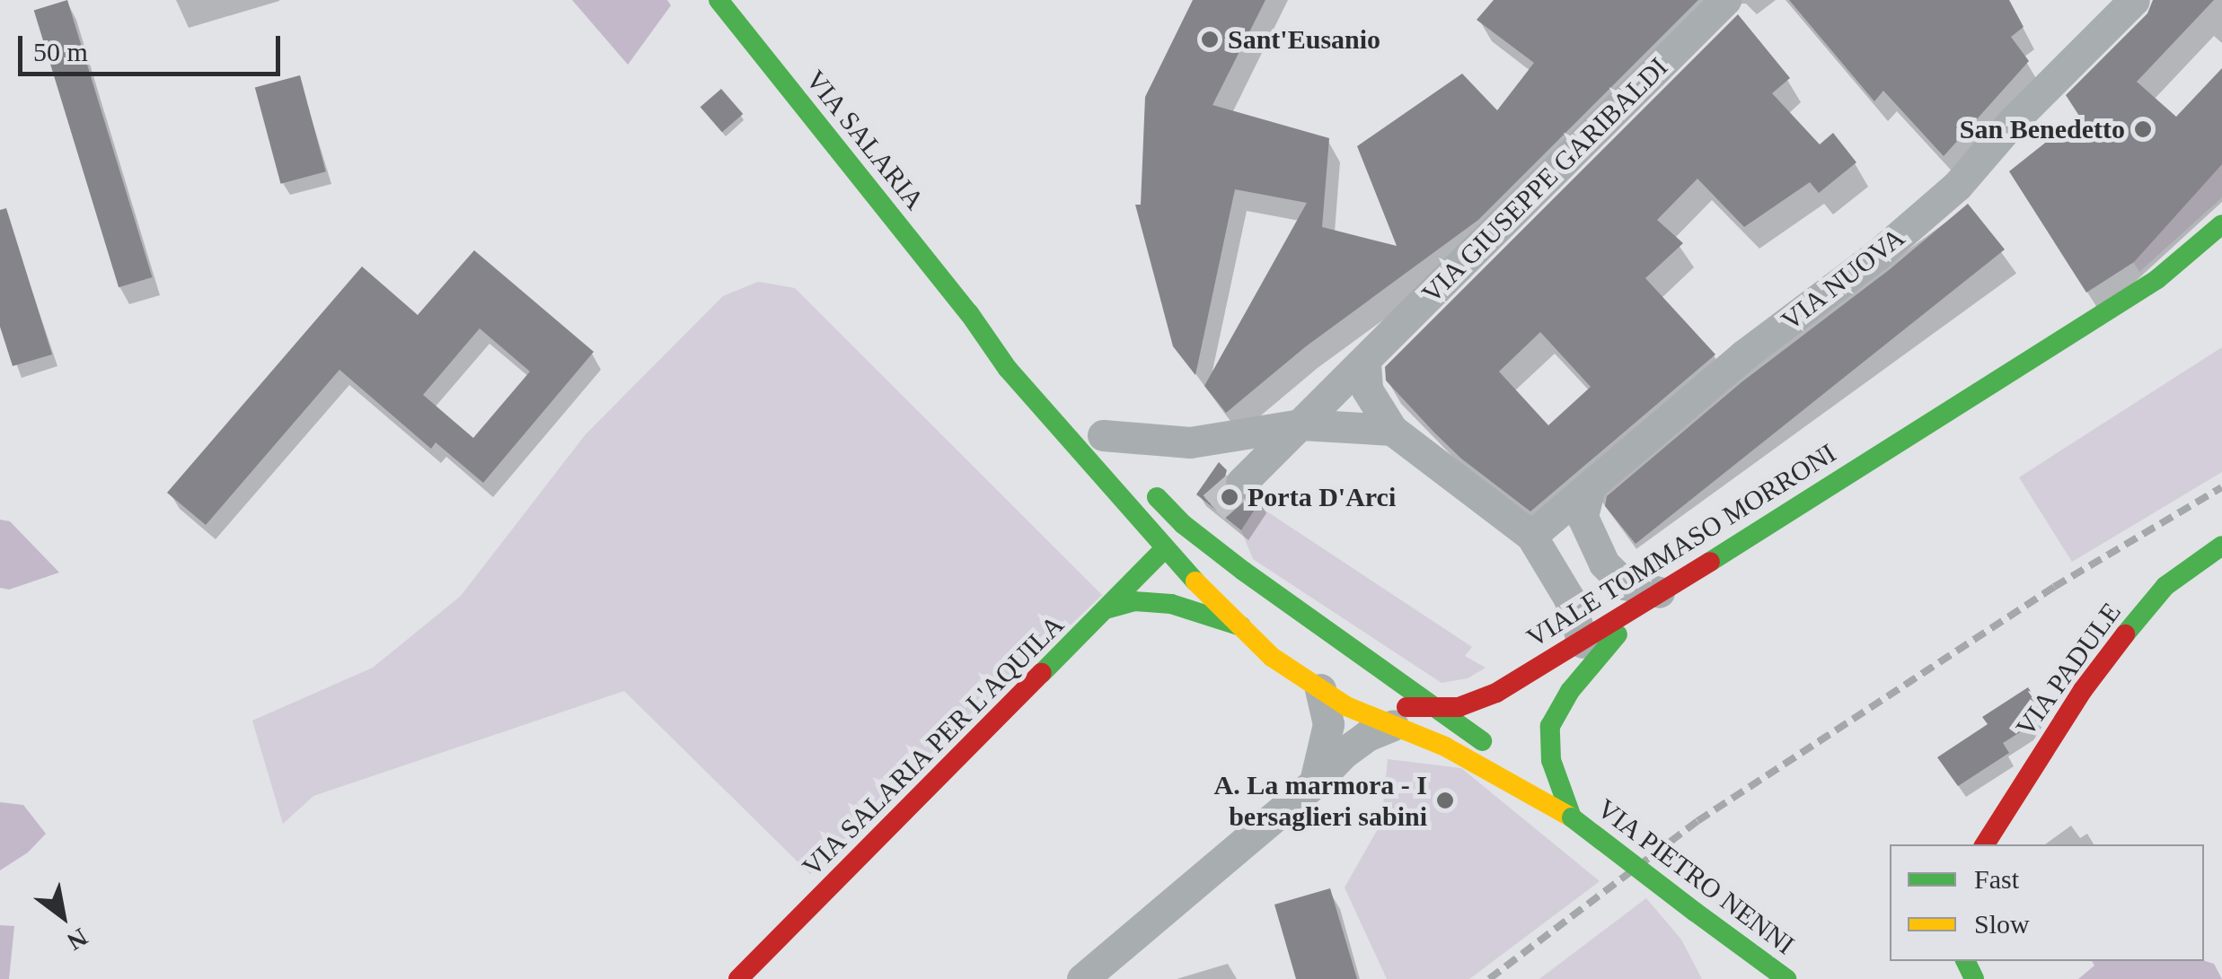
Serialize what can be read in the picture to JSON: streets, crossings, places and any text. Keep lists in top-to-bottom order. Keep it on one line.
{"streets":{"main road":["VIA SALARIA","VIALE TOMMASO MORRONI","VIA PADULE","VIA SALARIA PER L'AQUILA","VIA PIETRO NENNI"],"street":["VIA GIUSEPPE GARIBALDI","VIA NUOVA"]},"crossings":[["VIA SALARIA","VIA SALARIA PER L'AQUILA"]],"places":["Sant'Eusanio","San Benedetto","Porta D'Arci","A. La marmora - I bersaglieri sabini"],"legend":["Fast","Slow"],"scale_bar":"50 m","north":"bottom right"}
